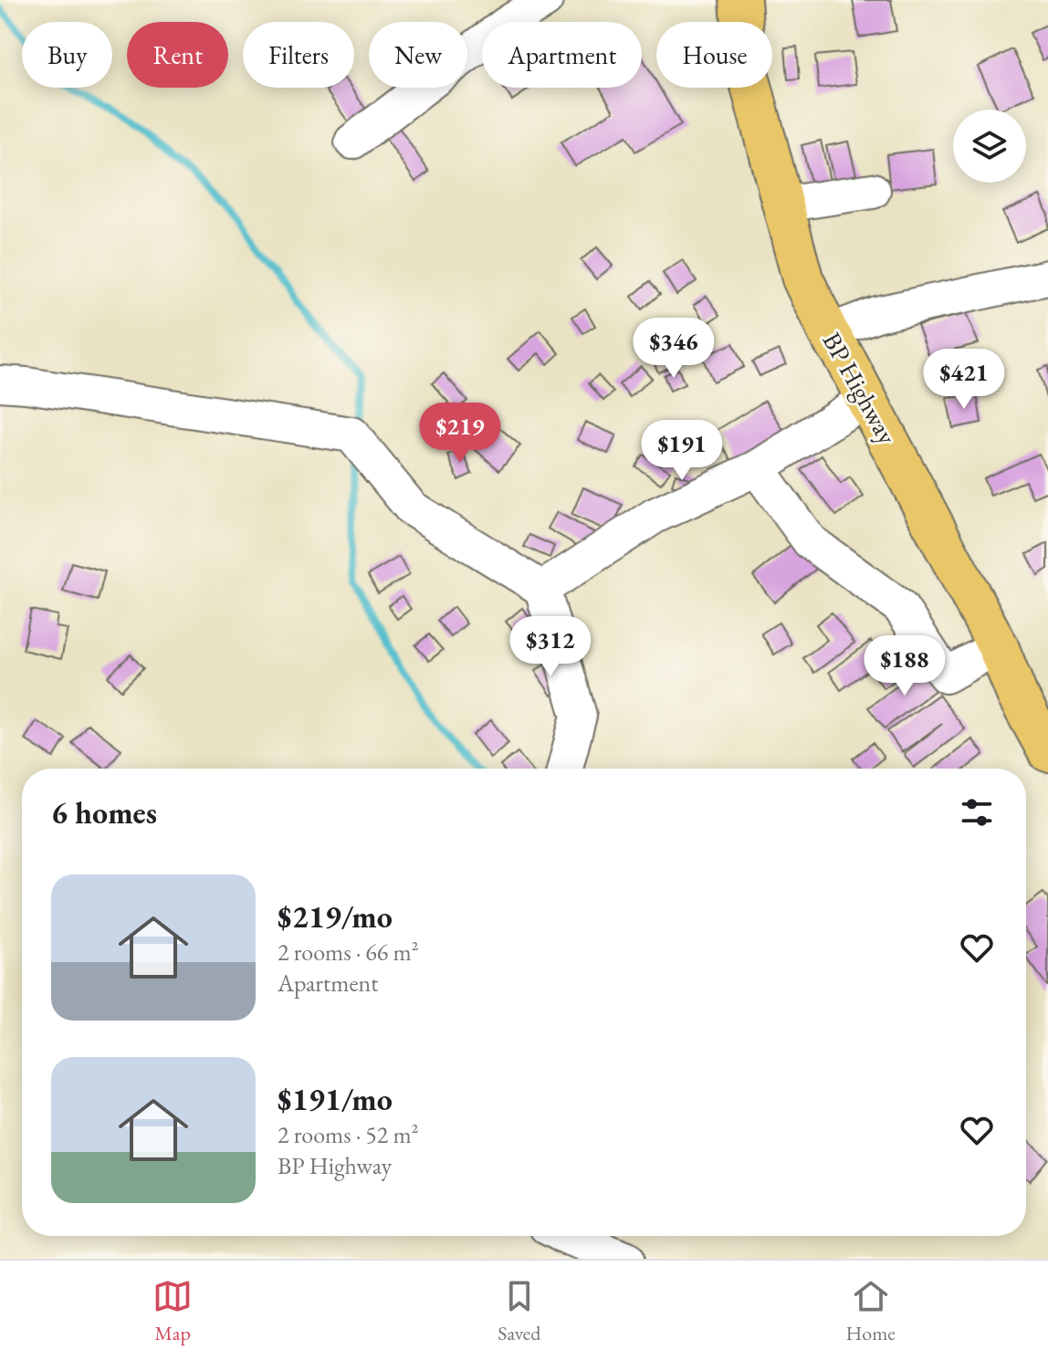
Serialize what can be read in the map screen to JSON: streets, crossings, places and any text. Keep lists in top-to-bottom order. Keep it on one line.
{"streets":{"highway":["BP Highway"]},"page":{"chip":["Buy","Rent","Filters","New","Apartment","House"],"price":["$346","$421","$219","$191","$312","$188"],"heading":"6 homes","list":[{"name":"$219/mo","note":"2 rooms · 66 m² · Apartment"},{"name":"$191/mo","note":"2 rooms · 52 m² · BP Highway"}],"tabs":["Map","Saved","Home"]}}
